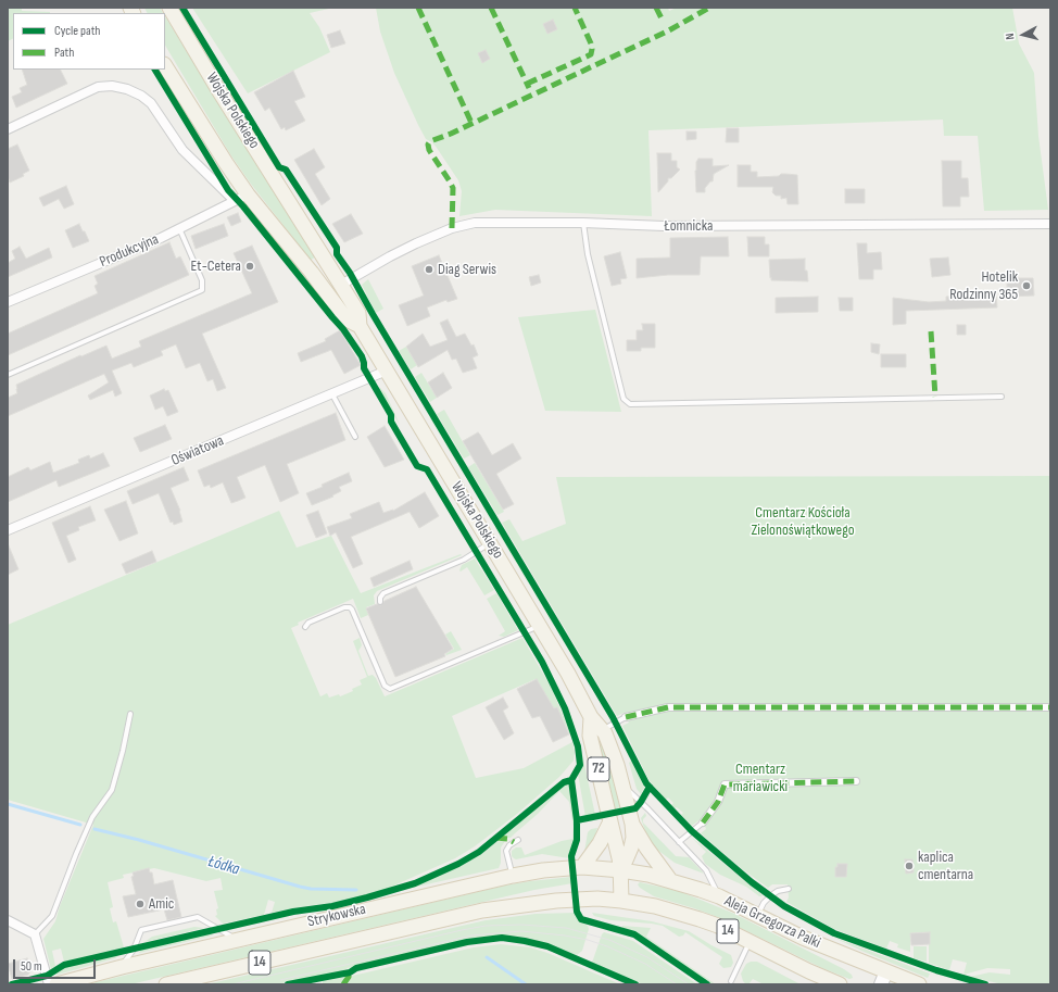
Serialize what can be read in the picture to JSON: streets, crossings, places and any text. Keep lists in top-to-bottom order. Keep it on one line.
{"streets":{"main road":["Wojska Polskiego","72","Strykowska","Aleja Grzegorza Palki","14"],"street":["Łomnicka","Produkcyjna","Oświatowa"]},"crossings":[["Wojska Polskiego","Łomnicka"],["Wojska Polskiego","Produkcyjna"],["Wojska Polskiego","Oświatowa"],["Wojska Polskiego","72"],["Wojska Polskiego","Strykowska"],["Wojska Polskiego","Aleja Grzegorza Palki"],["72","Aleja Grzegorza Palki"],["Strykowska","Aleja Grzegorza Palki"]],"water":["Łódka"],"parks":["Cmentarz Kościoła Zielonoświątkowego","Cmentarz mariawicki"],"places":["Et-Cetera","Diag Serwis","Hotelik Rodzinny 365","kaplica cmentarna","Amic"],"legend":["Cycle path","Path"],"scale_bar":"50 m","north":"left"}
